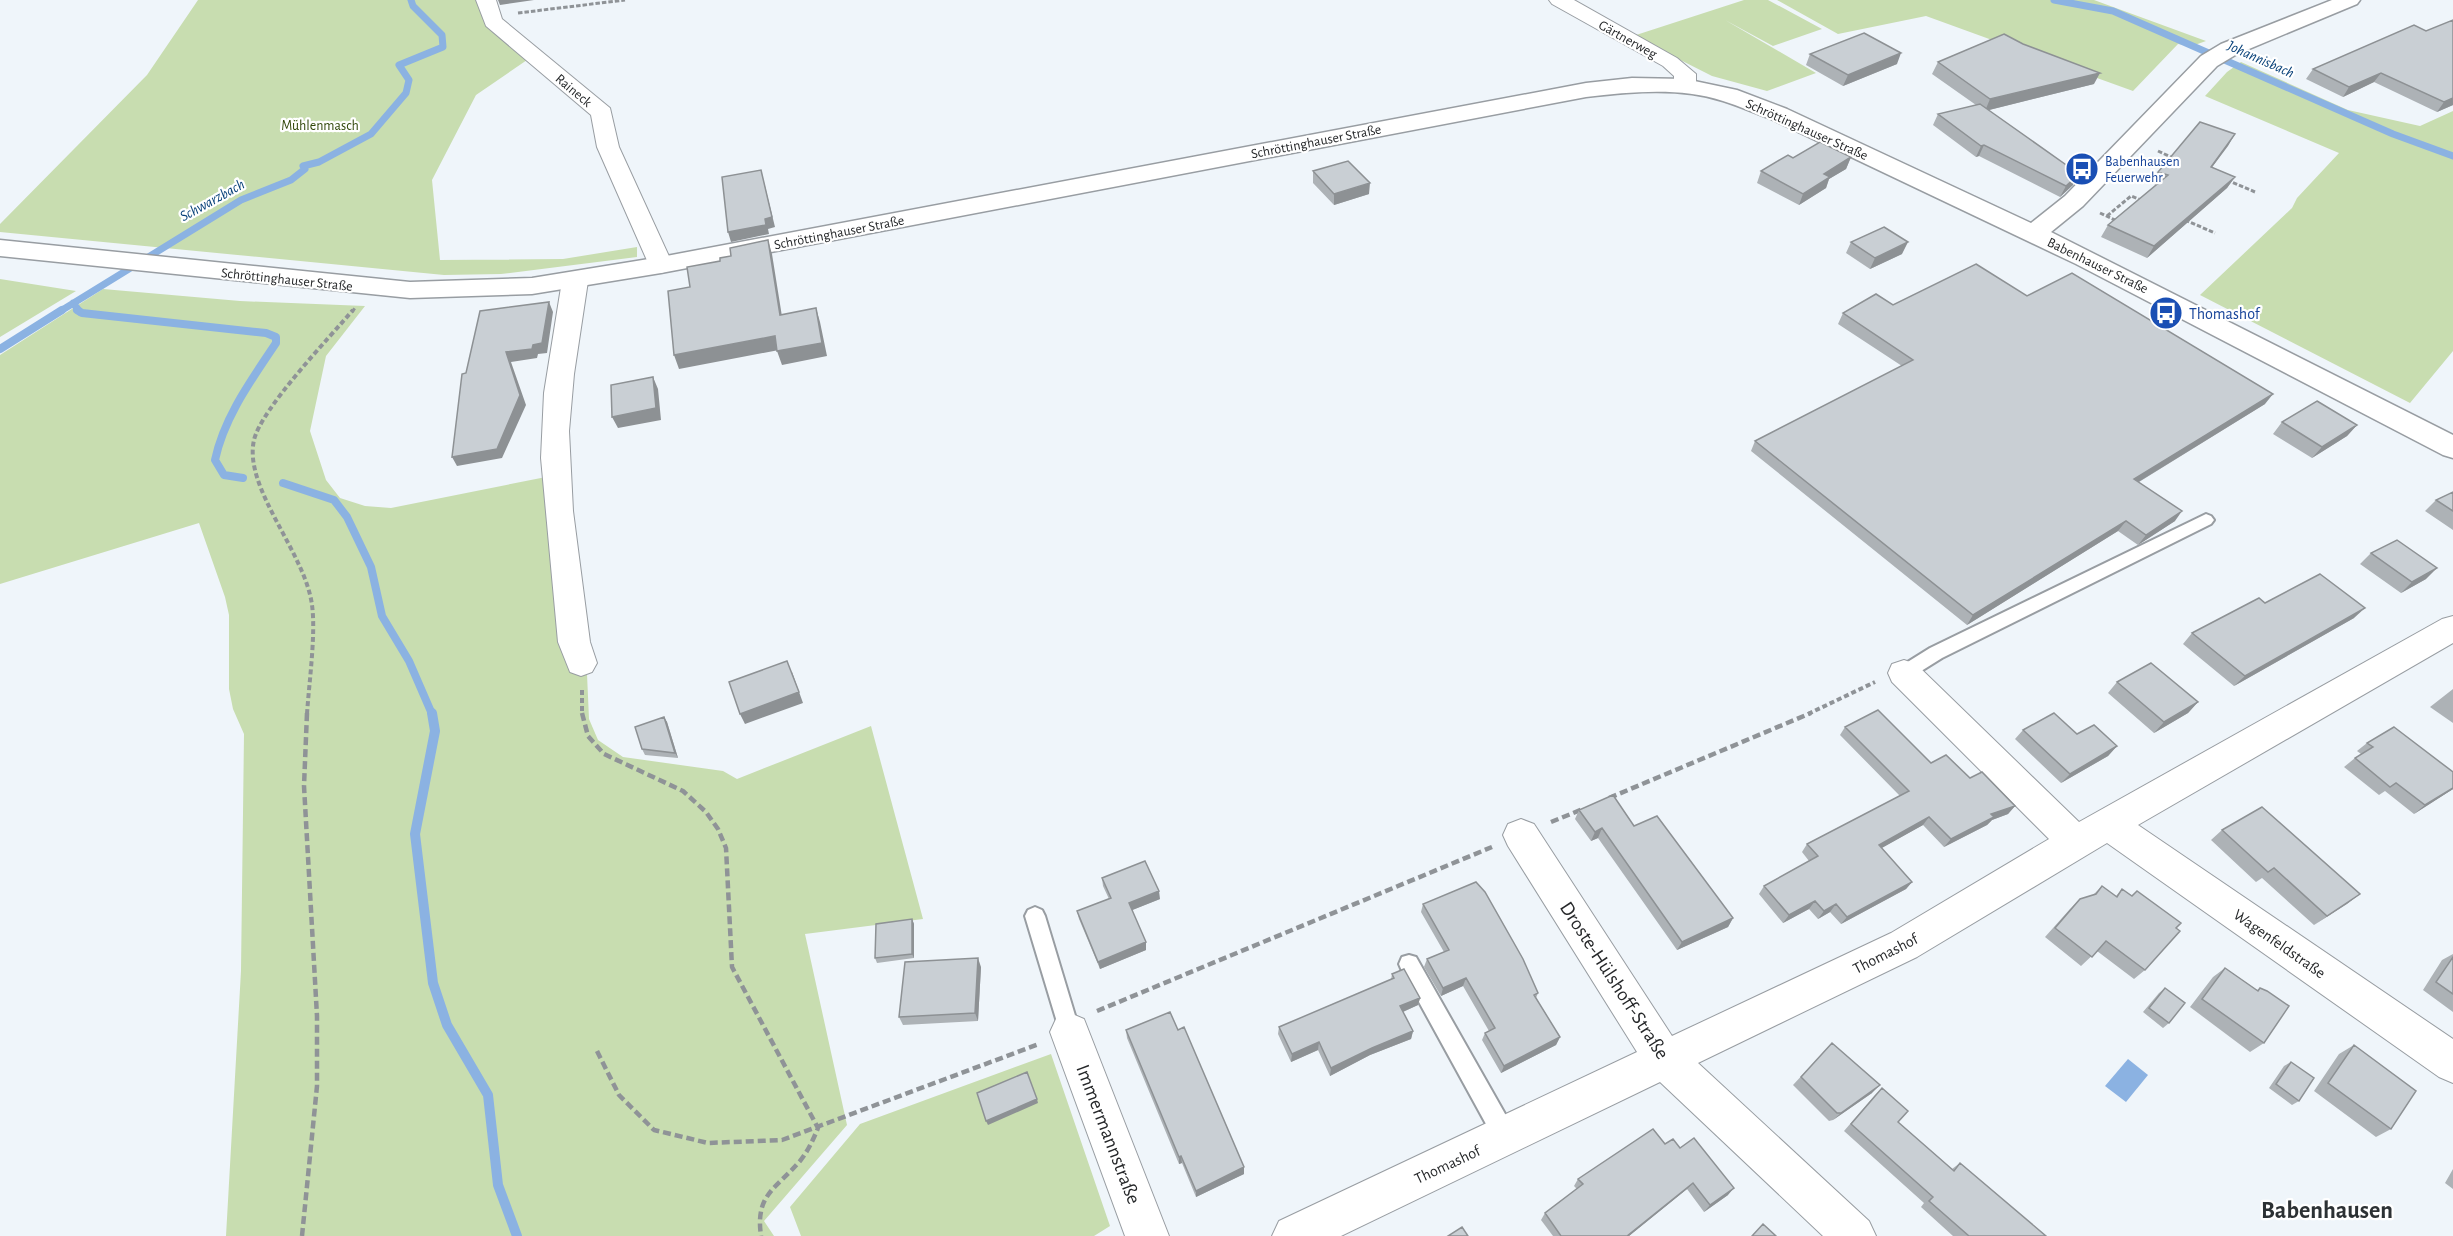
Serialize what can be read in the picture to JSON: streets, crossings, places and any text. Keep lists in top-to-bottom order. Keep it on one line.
{"streets":{"main road":["Schröttinghauser Straße","Babenhauser Straße"],"street":["Gärtnerweg","Raineck","Wagenfeldstraße","Thomashof","Droste-Hülshoff-Straße","Immermannstraße"]},"crossings":[["Gärtnerweg","Schröttinghauser Straße"],["Raineck","Schröttinghauser Straße"],["Schröttinghauser Straße","Babenhauser Straße"],["Wagenfeldstraße","Thomashof"],["Thomashof","Droste-Hülshoff-Straße"]],"districts":["Babenhausen"],"water":["Johannisbach","Schwarzbach"],"parks":["Mühlenmasch"],"places":{"bus stop":["Babenhausen Feuerwehr","Thomashof"]}}
